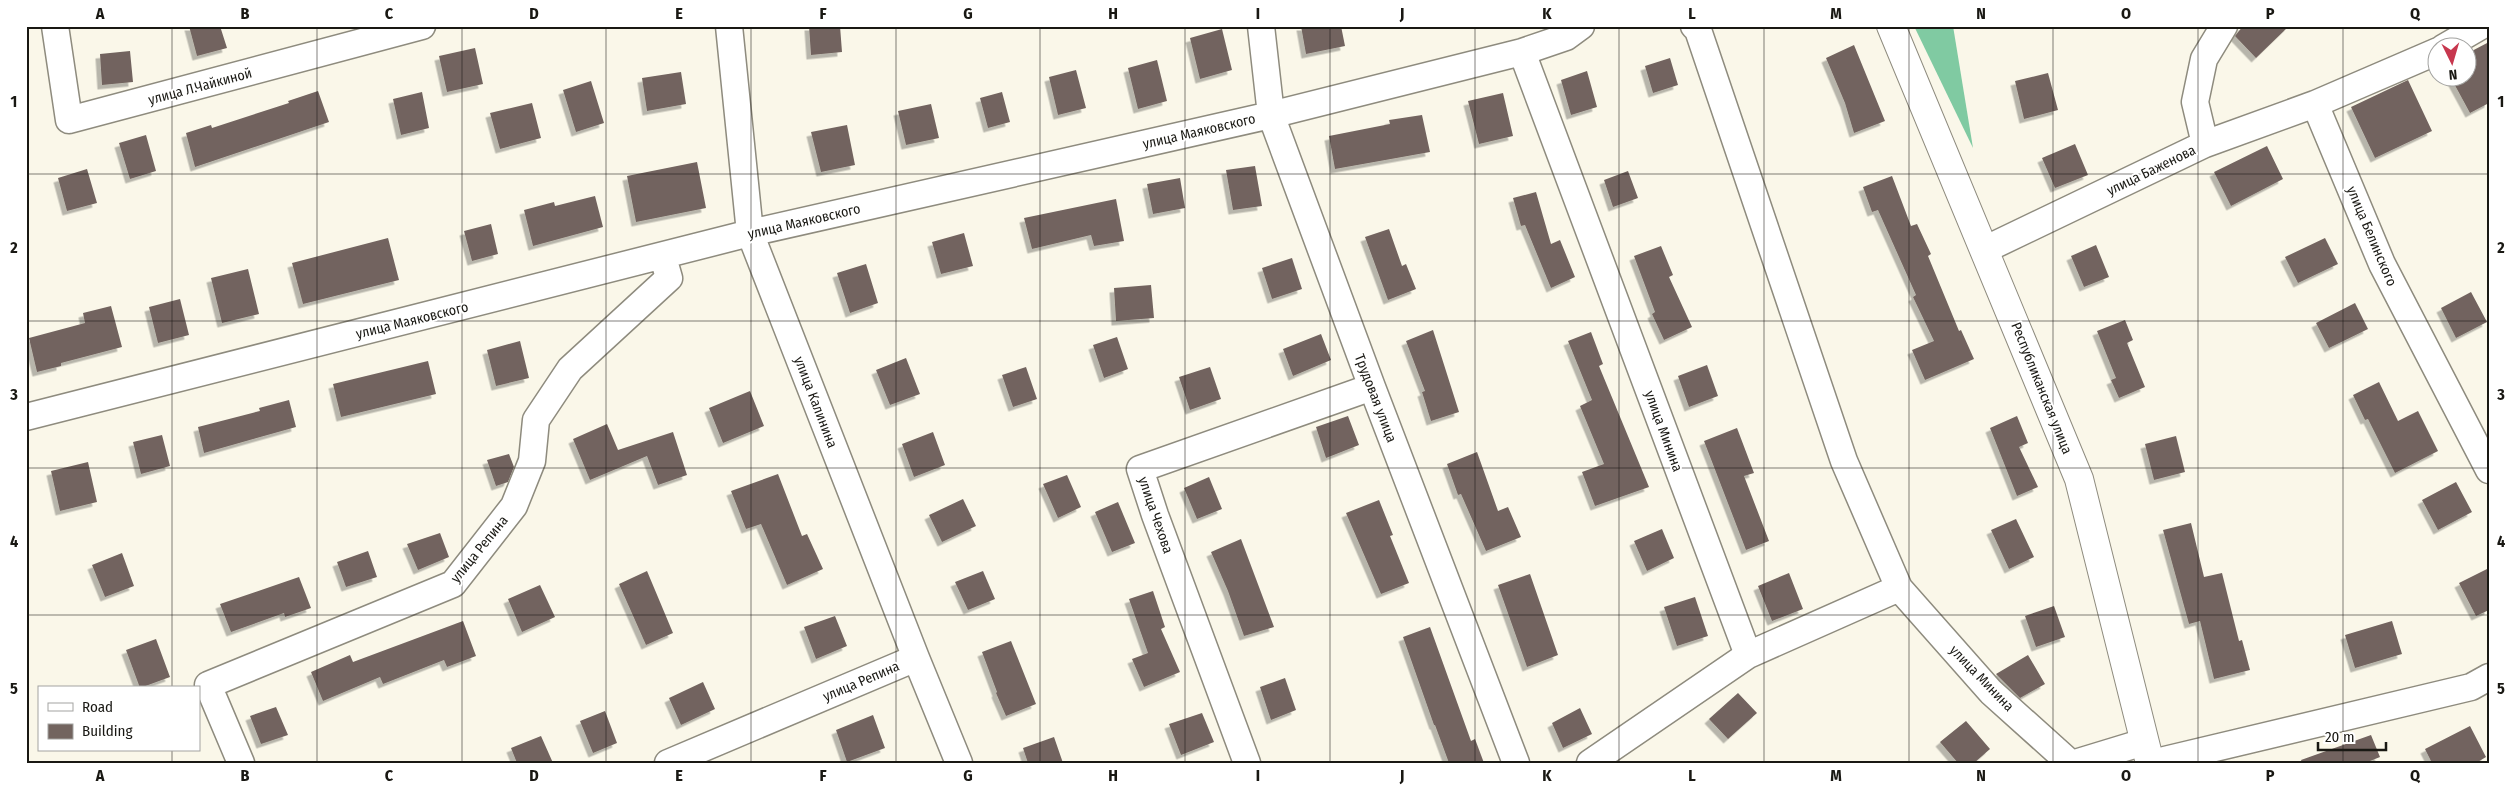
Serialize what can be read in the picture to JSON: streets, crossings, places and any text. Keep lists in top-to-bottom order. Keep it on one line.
{"streets":{"street":["улица Л.Чайкиной","улица Маяковского","улица Баженова","улица Белинского","Республиканская улица","Трудовая улица","улица Калинина","улица Минина","улица Чехова","улица Репина"]},"crossings":[["улица Маяковского","Трудовая улица"],["улица Маяковского","улица Калинина"],["улица Маяковского","улица Минина"],["улица Маяковского","улица Репина"],["улица Баженова","Республиканская улица"],["Трудовая улица","улица Чехова"],["улица Калинина","улица Репина"]],"legend":["Road","Building"],"scale_bar":"20 m","north":"bottom","grid":{"columns":["A","B","C","D","E","F","G","H","I","J","K","L","M","N","O","P","Q"],"rows":["1","2","3","4","5"]}}
